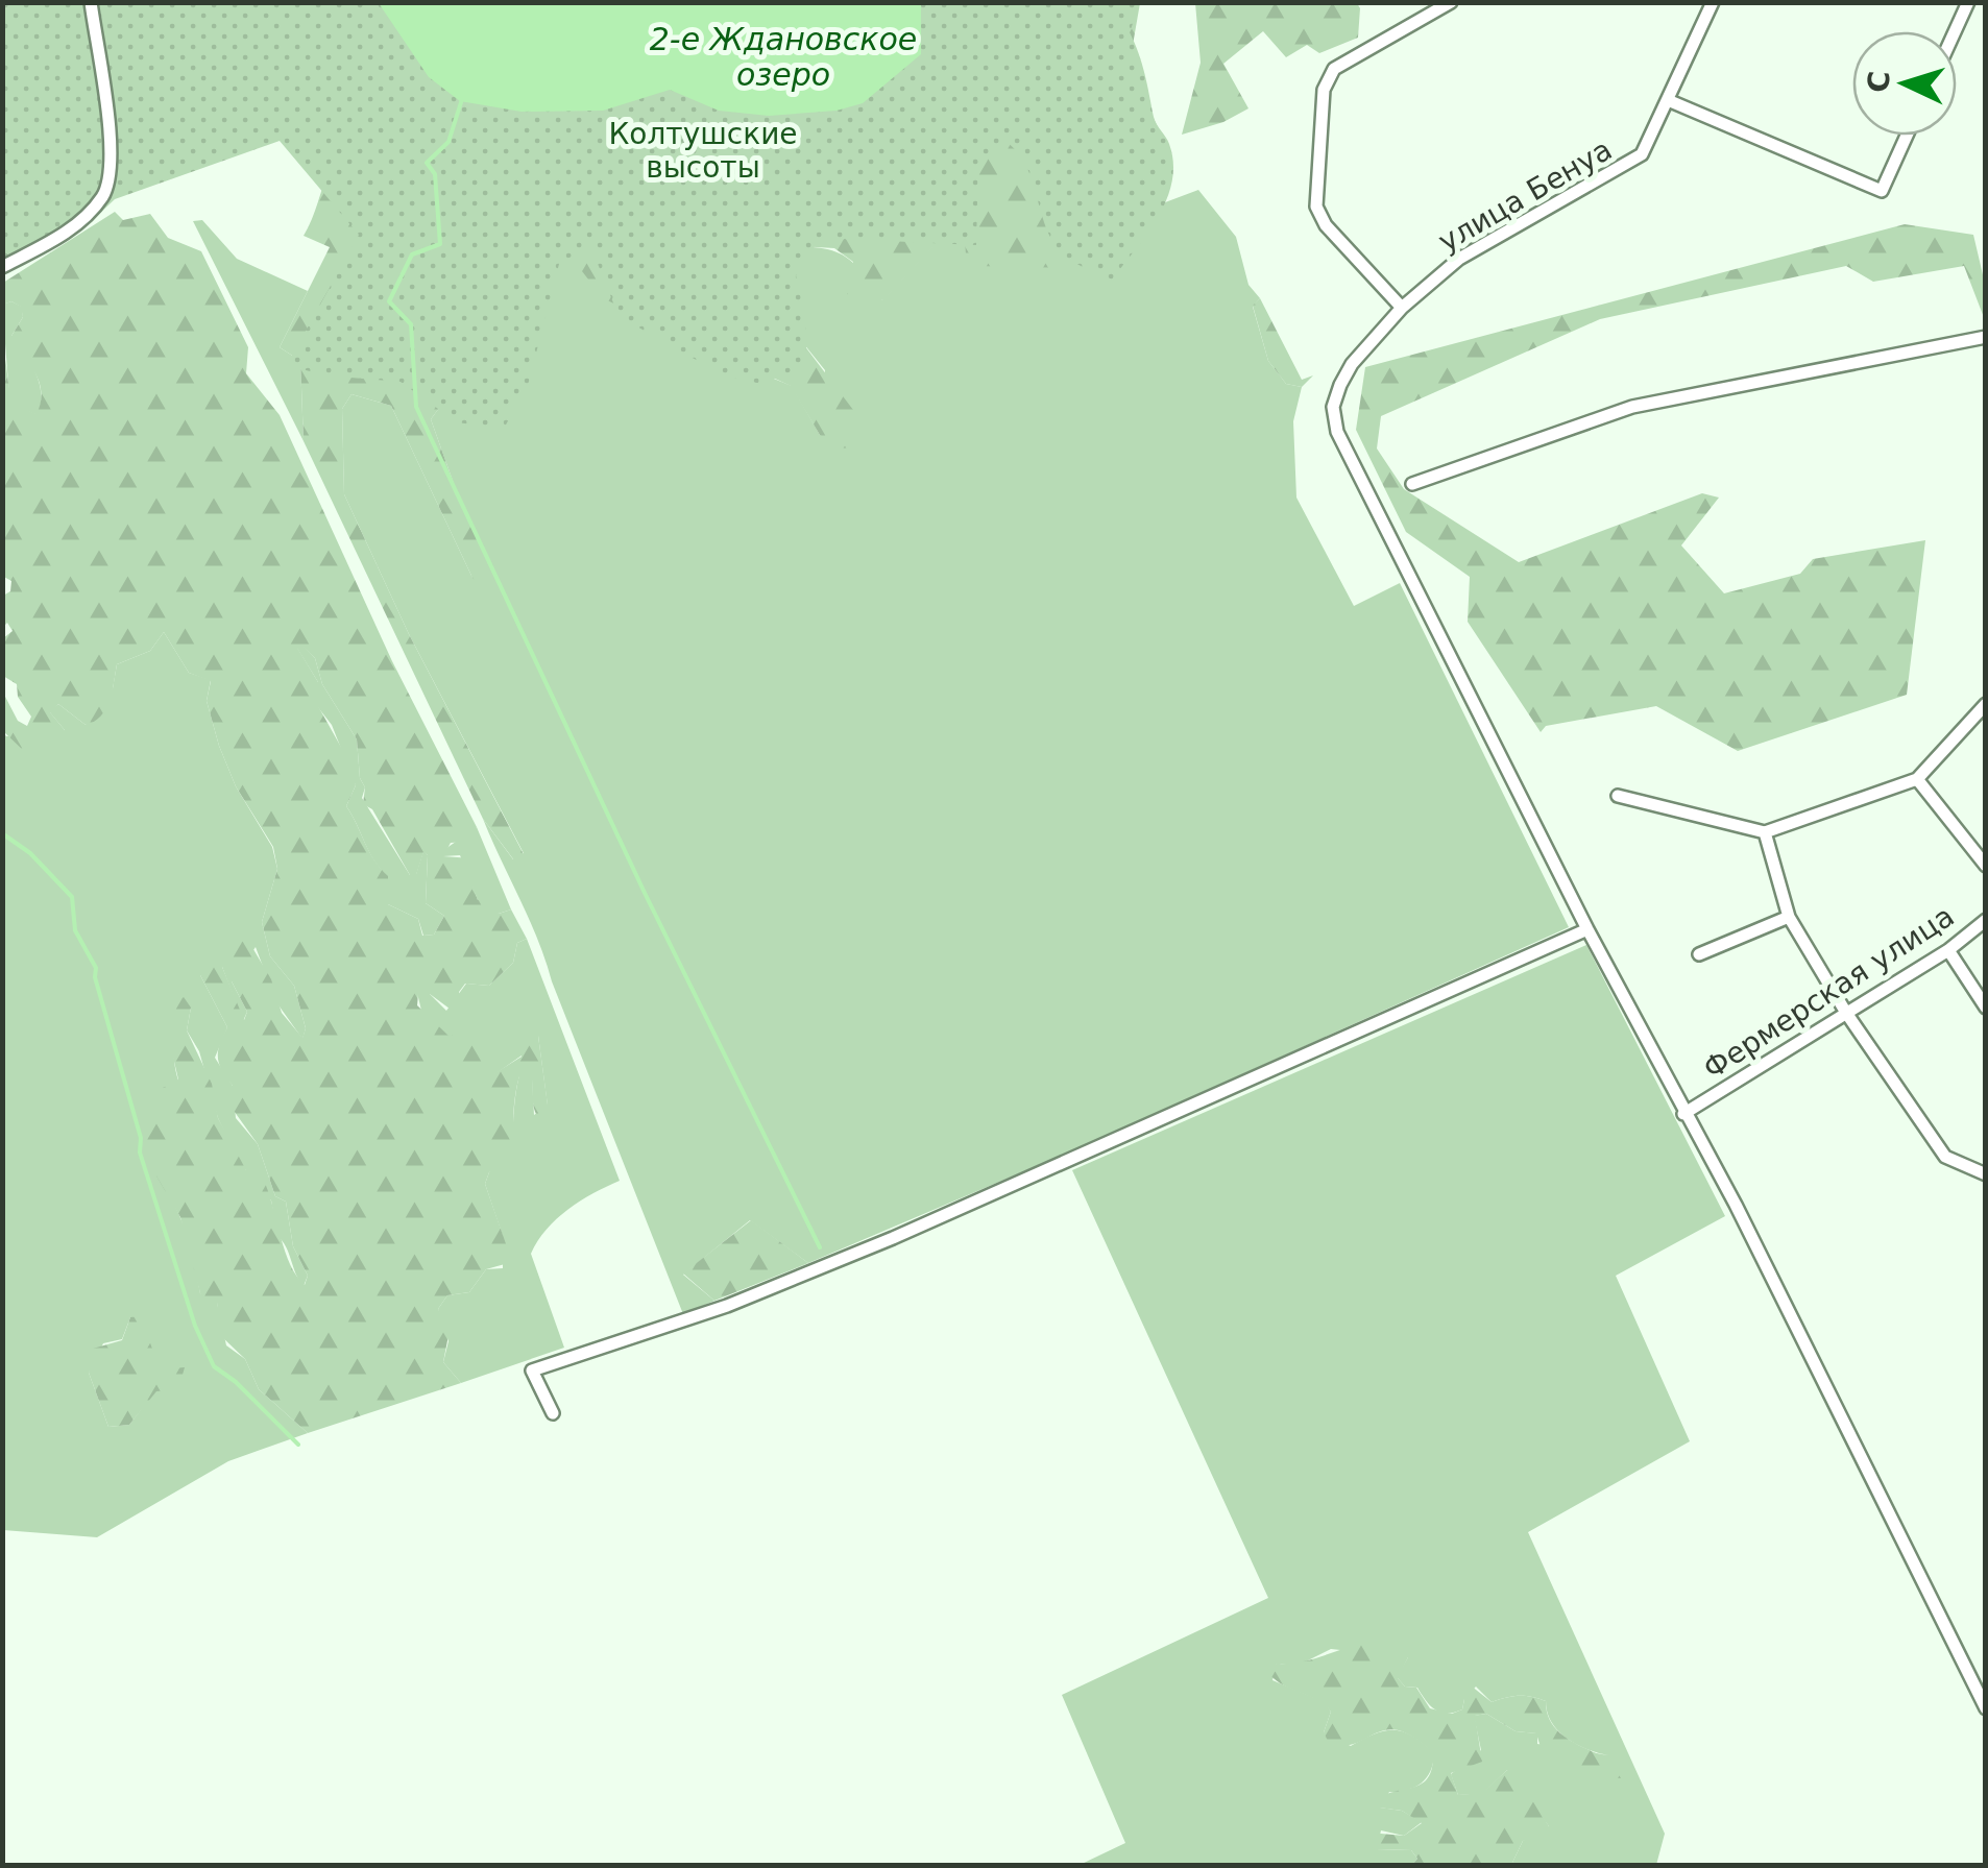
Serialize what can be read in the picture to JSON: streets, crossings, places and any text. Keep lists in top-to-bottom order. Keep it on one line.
{"streets":{"street":["улица Бенуа","Фермерская улица"]},"crossings":[["улица Бенуа","Фермерская улица"]],"water":["2-е Ждановское озеро"],"parks":["Колтушские высоты"],"north":"left"}
